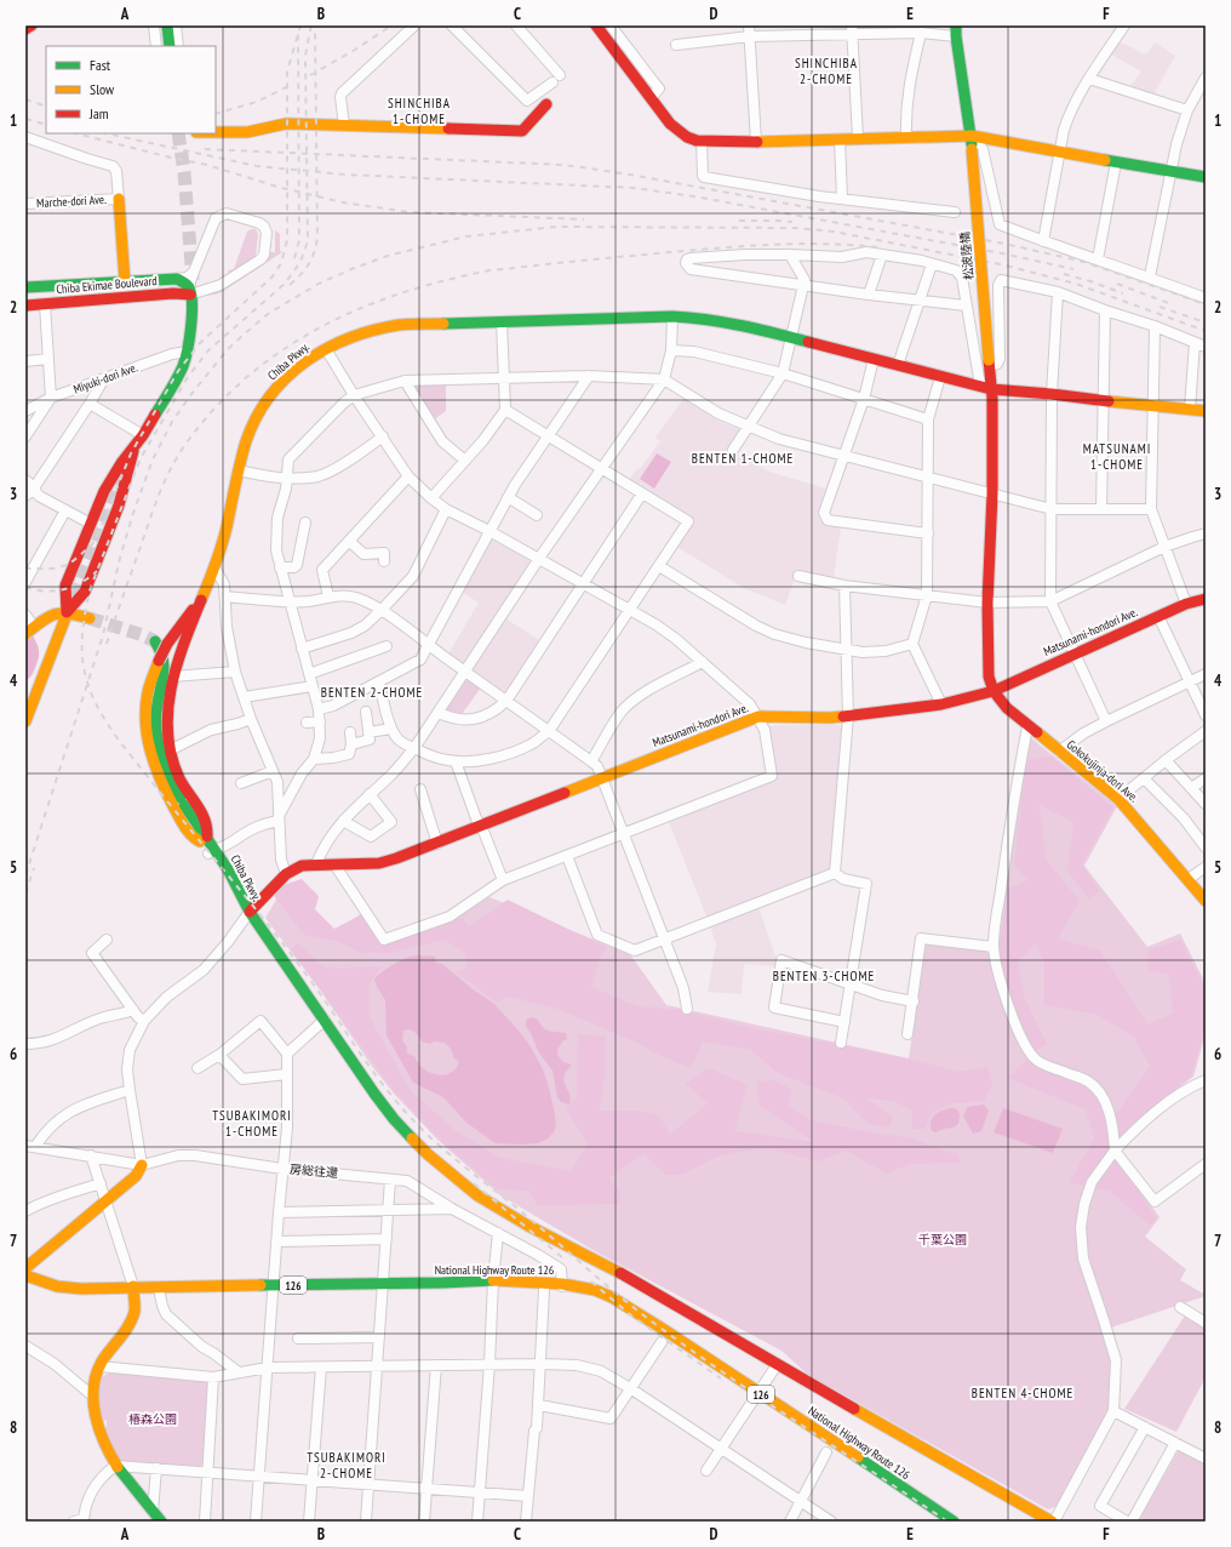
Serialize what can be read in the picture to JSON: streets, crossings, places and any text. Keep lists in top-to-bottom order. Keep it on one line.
{"streets":{"main road":["松波陸橋","Chiba Ekimae Boulevard","Chiba Pkwy.","Matsunami-hondori Ave.","Gokokujinja-dori Ave.","National Highway Route 126","126"],"street":["Marche-dori Ave.","Miyuki-dori Ave.","房総往還"]},"crossings":[["松波陸橋","Chiba Pkwy."],["松波陸橋","Matsunami-hondori Ave."],["松波陸橋","Gokokujinja-dori Ave."],["Chiba Pkwy.","Matsunami-hondori Ave."],["Matsunami-hondori Ave.","Gokokujinja-dori Ave."],["房総往還","National Highway Route 126"]],"districts":["SHINCHIBA 2-CHOME","SHINCHIBA 1-CHOME","MATSUNAMI 1-CHOME","BENTEN 1-CHOME","BENTEN 2-CHOME","BENTEN 3-CHOME","TSUBAKIMORI 1-CHOME","BENTEN 4-CHOME","TSUBAKIMORI 2-CHOME"],"parks":["千葉公園","椿森公園"],"legend":["Fast","Slow","Jam"],"grid":{"columns":["A","B","C","D","E","F"],"rows":["1","2","3","4","5","6","7","8"]}}
